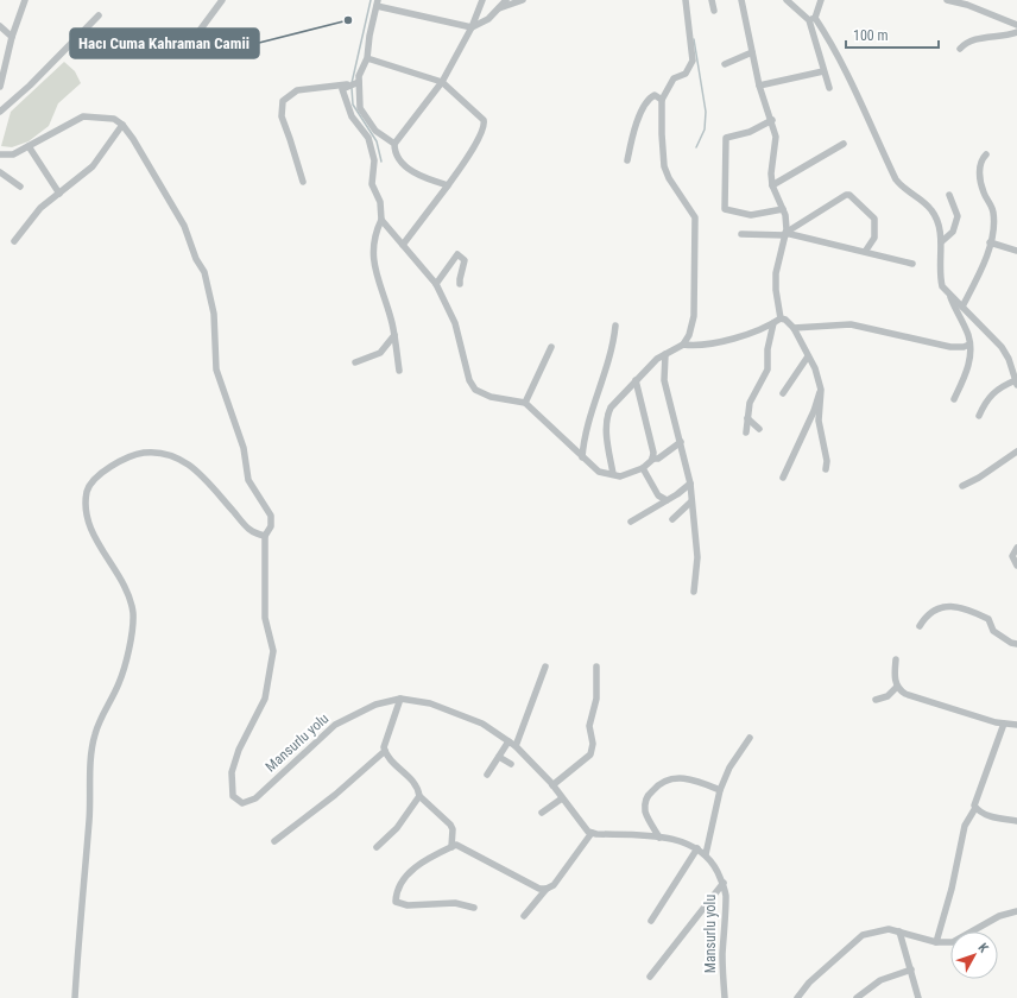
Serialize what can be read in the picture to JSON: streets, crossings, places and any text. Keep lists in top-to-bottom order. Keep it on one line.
{"streets":{"street":["Mansurlu yolu"]},"places":["Hacı Cuma Kahraman Camii"],"scale_bar":"100 m","north":"top right"}
